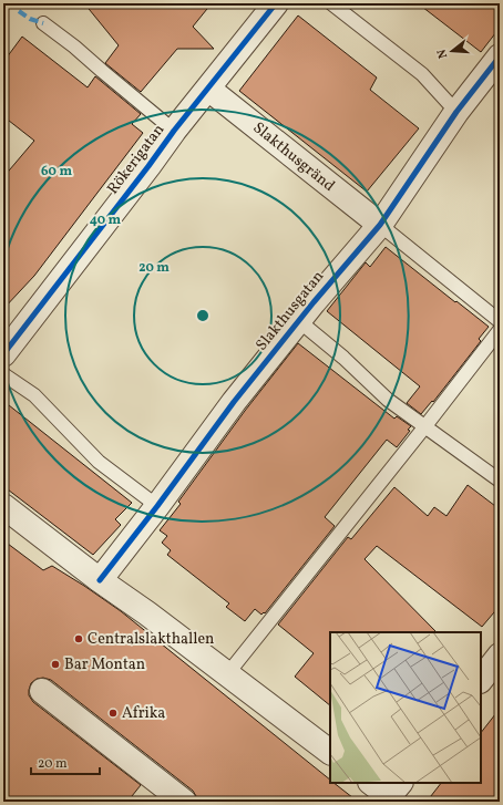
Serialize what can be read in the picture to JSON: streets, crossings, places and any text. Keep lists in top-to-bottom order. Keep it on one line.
{"streets":{"street":["Slakthusgränd","Rökerigatan","Slakthusgatan"]},"crossings":[["Slakthusgränd","Rökerigatan"],["Slakthusgränd","Slakthusgatan"]],"places":["Centralslakthallen","Bar Montan","Afrika"],"scale_bar":"20 m","north":"left","rings":["60 m","40 m","20 m"]}
